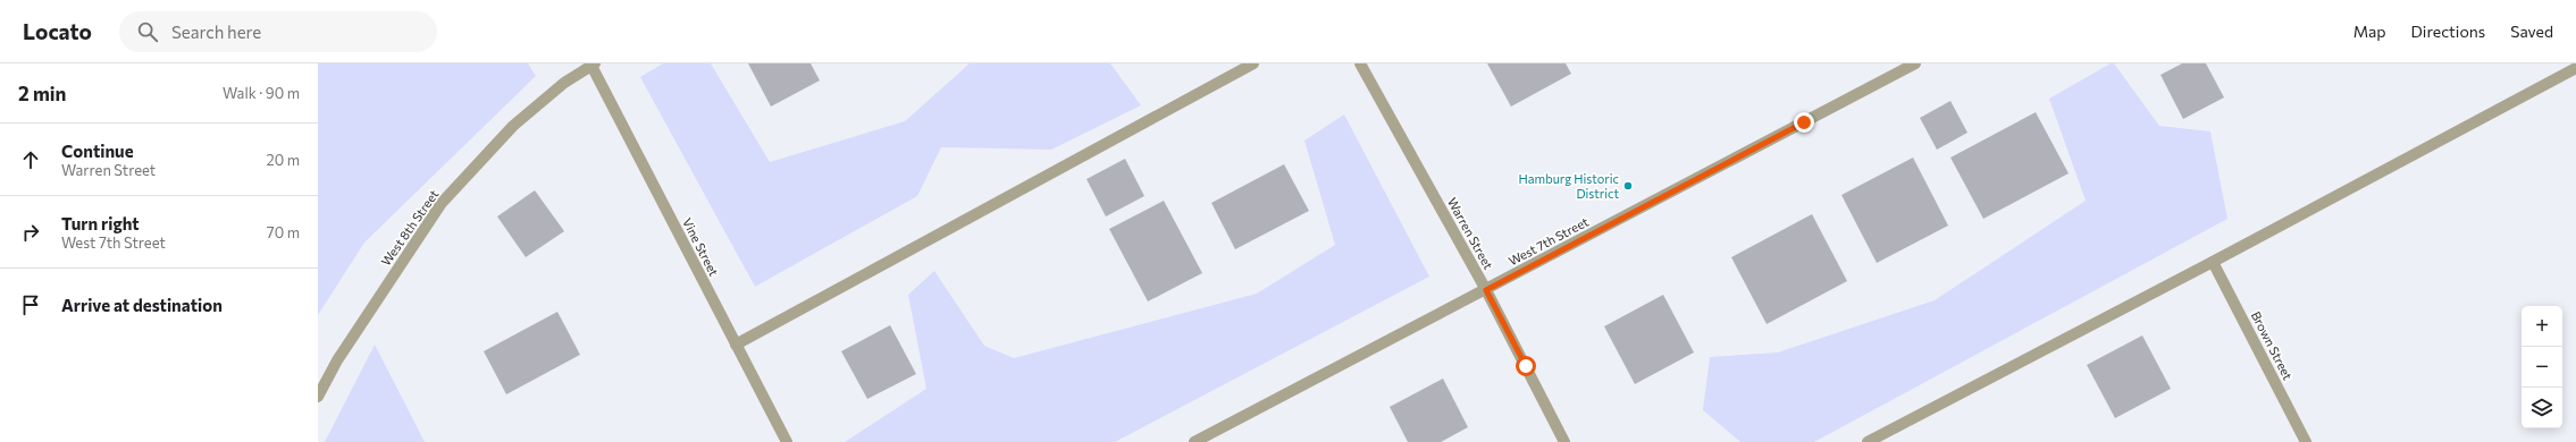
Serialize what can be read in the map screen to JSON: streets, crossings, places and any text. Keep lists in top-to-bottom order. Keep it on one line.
{"streets":{"street":["West 8th Street","Warren Street","West 7th Street","Vine Street","Brown Street"]},"crossings":[["West 8th Street","Vine Street"],["Warren Street","West 7th Street"]],"places":["Hamburg Historic District"],"page":{"header":"Locato","search":"Search here","nav":["Map","Directions","Saved"],"heading":["2 min","Walk · 90 m"],"list":[["Continue","Warren Street","20 m"],["Turn right","West 7th Street","70 m"],"Arrive at destination"],"map_buttons":["+","−"]}}
